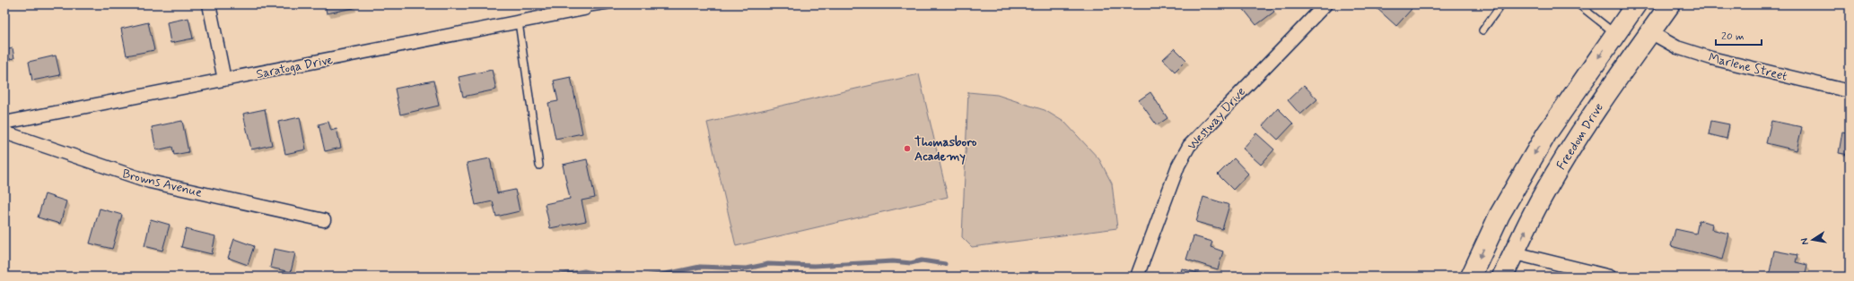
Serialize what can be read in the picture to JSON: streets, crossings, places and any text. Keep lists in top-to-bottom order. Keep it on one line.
{"streets":{"main road":["Freedom Drive"],"street":["Saratoga Drive","Marlene Street","Westway Drive","Browns Avenue"]},"crossings":[["Marlene Street","Freedom Drive"]],"places":["Thomasboro Academy"],"scale_bar":"20 m","north":"left"}
